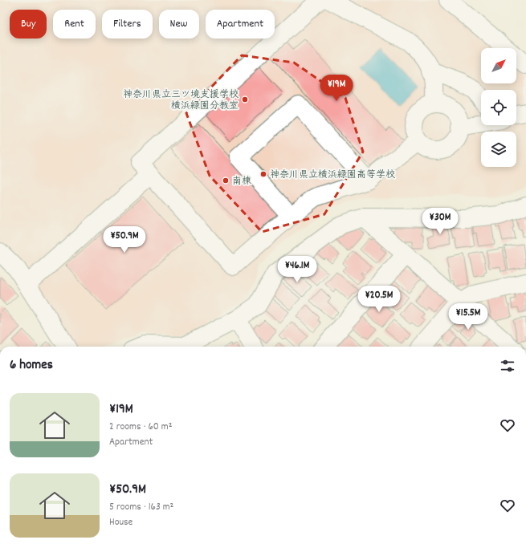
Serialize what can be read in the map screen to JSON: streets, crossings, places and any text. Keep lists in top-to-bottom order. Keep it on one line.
{"places":["神奈川県立三ツ境支援学校 横浜緑園分教室","神奈川県立横浜緑園高等学校","南棟"],"north":"top right","page":{"chip":["Buy","Rent","Filters","New","Apartment"],"price":["¥19M","¥30M","¥50.9M","¥46.1M","¥20.5M","¥15.5M"],"heading":"6 homes","list":[{"name":"¥19M","note":"2 rooms · 60 m² · Apartment"},{"name":"¥50.9M","note":"5 rooms · 163 m² · House"}]}}
